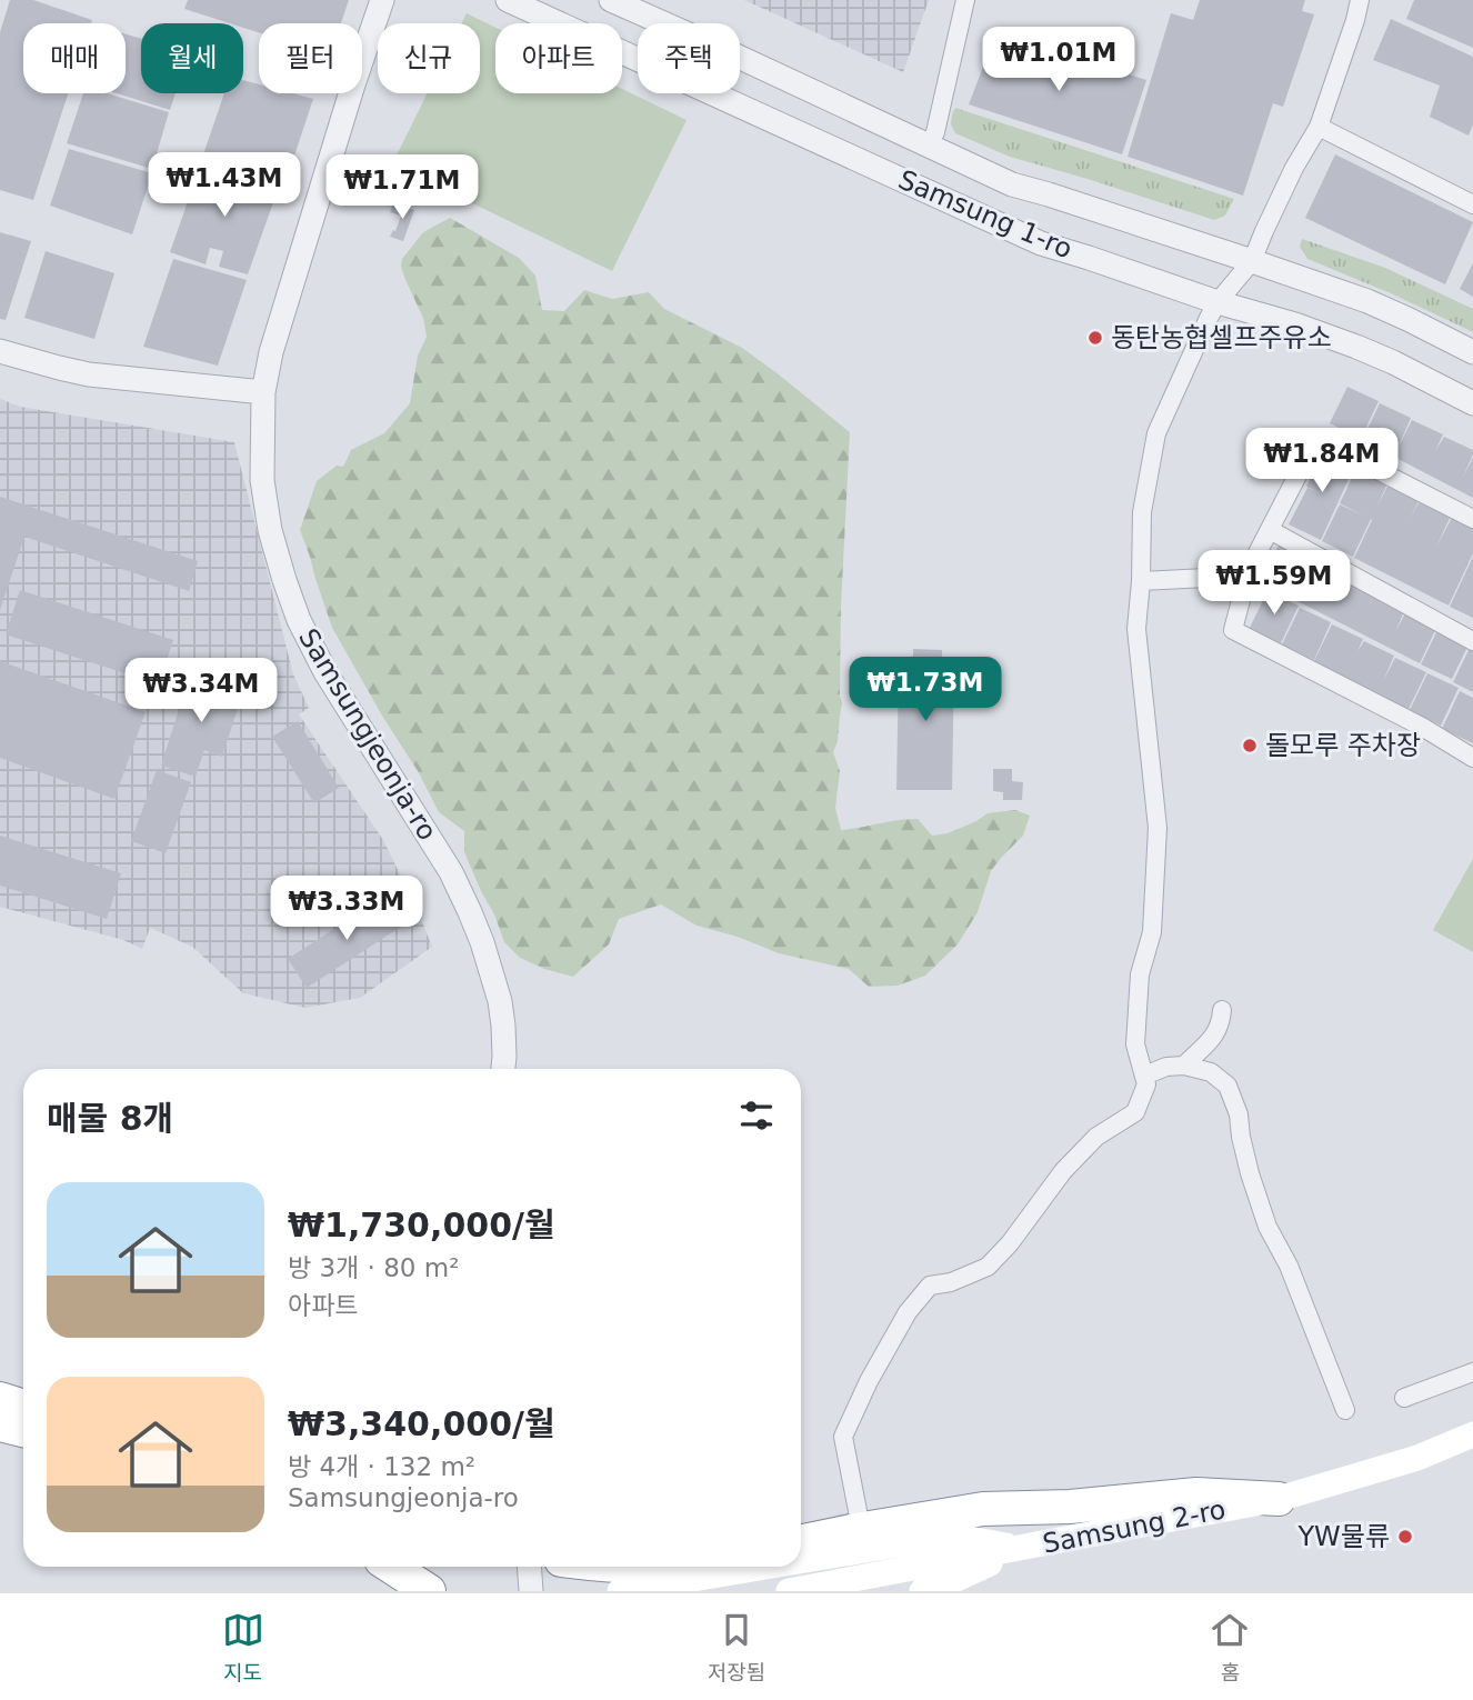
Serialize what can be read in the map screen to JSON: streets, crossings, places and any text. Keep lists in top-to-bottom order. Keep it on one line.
{"streets":{"main road":["Samsung 2-ro"],"street":["Samsung 1-ro","Samsungjeonja-ro"]},"places":["동탄농협셀프주유소","돌모루 주차장","YW물류"],"page":{"chip":["매매","월세","필터","신규","아파트","주택"],"price":["₩1.01M","₩1.43M","₩1.71M","₩1.84M","₩1.59M","₩1.73M","₩3.34M","₩3.33M"],"heading":"매물 8개","list":[{"name":"₩1,730,000/월","note":"방 3개 · 80 m² · 아파트"},{"name":"₩3,340,000/월","note":"방 4개 · 132 m² · Samsungjeonja-ro"}],"tabs":["지도","저장됨","홈"]}}
